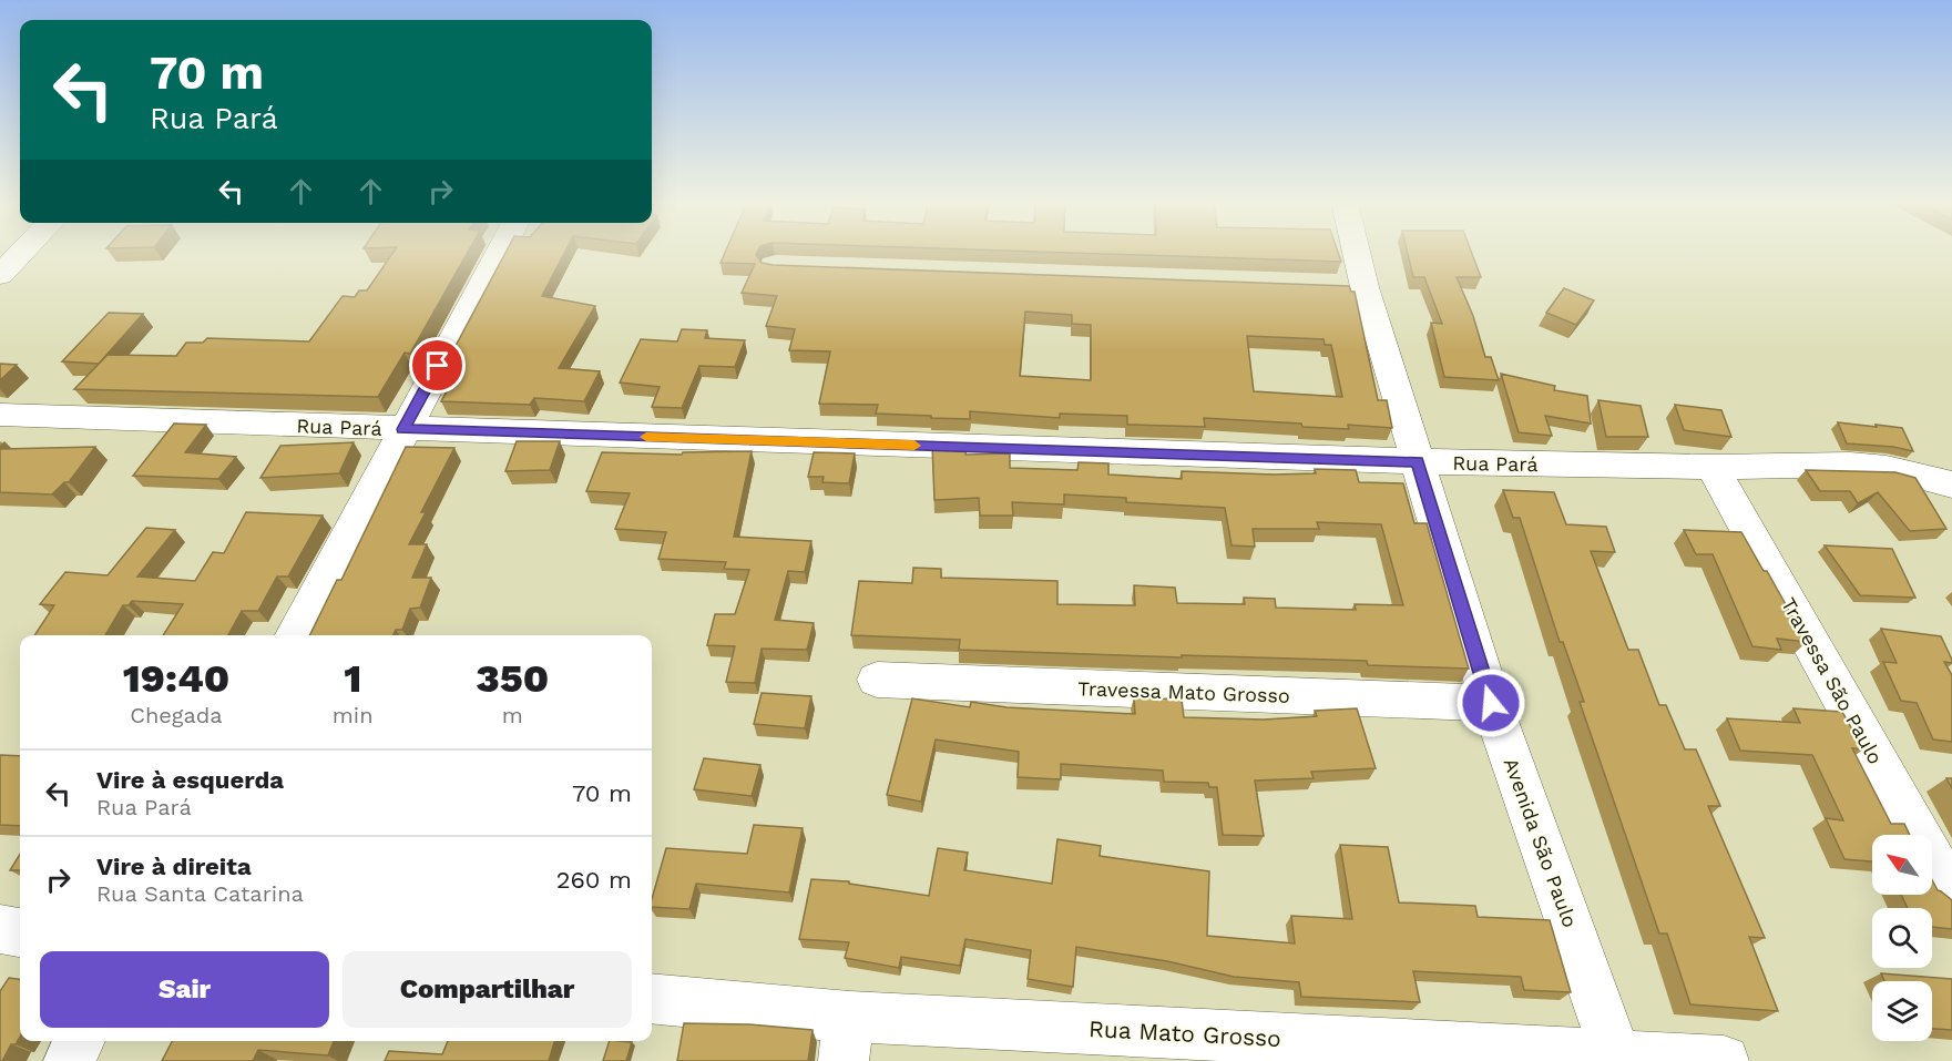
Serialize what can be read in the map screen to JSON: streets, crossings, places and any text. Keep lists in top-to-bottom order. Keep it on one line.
{"streets":{"street":["Rua Pará","Travessa São Paulo","Travessa Mato Grosso","Avenida São Paulo","Rua Mato Grosso"]},"crossings":[["Rua Pará","Travessa São Paulo"],["Rua Pará","Avenida São Paulo"],["Travessa Mato Grosso","Avenida São Paulo"],["Avenida São Paulo","Rua Mato Grosso"]],"north":"top left","page":{"turn":["70 m","Rua Pará"],"eta":["19:40","Chegada","1","min","350","m"],"list":[{"name":"Vire à esquerda","note":"Rua Pará","value":"70 m"},{"name":"Vire à direita","note":"Rua Santa Catarina","value":"260 m"}],"buttons":["Sair","Compartilhar"]}}
